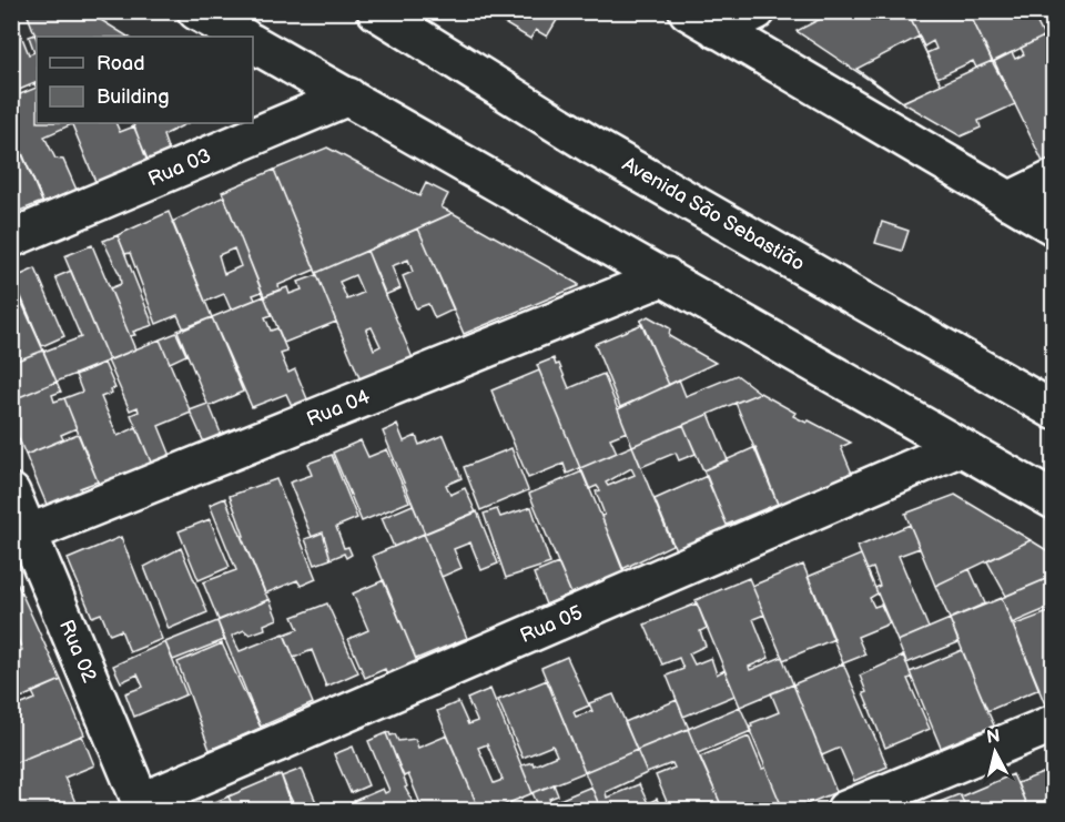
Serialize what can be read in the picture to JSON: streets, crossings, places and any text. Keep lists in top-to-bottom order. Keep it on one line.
{"streets":{"street":["Rua 03","Avenida São Sebastião","Rua 04","Rua 05","Rua 02"]},"crossings":[["Rua 04","Rua 02"],["Rua 05","Rua 02"]],"legend":["Road","Building"],"north":"top"}
